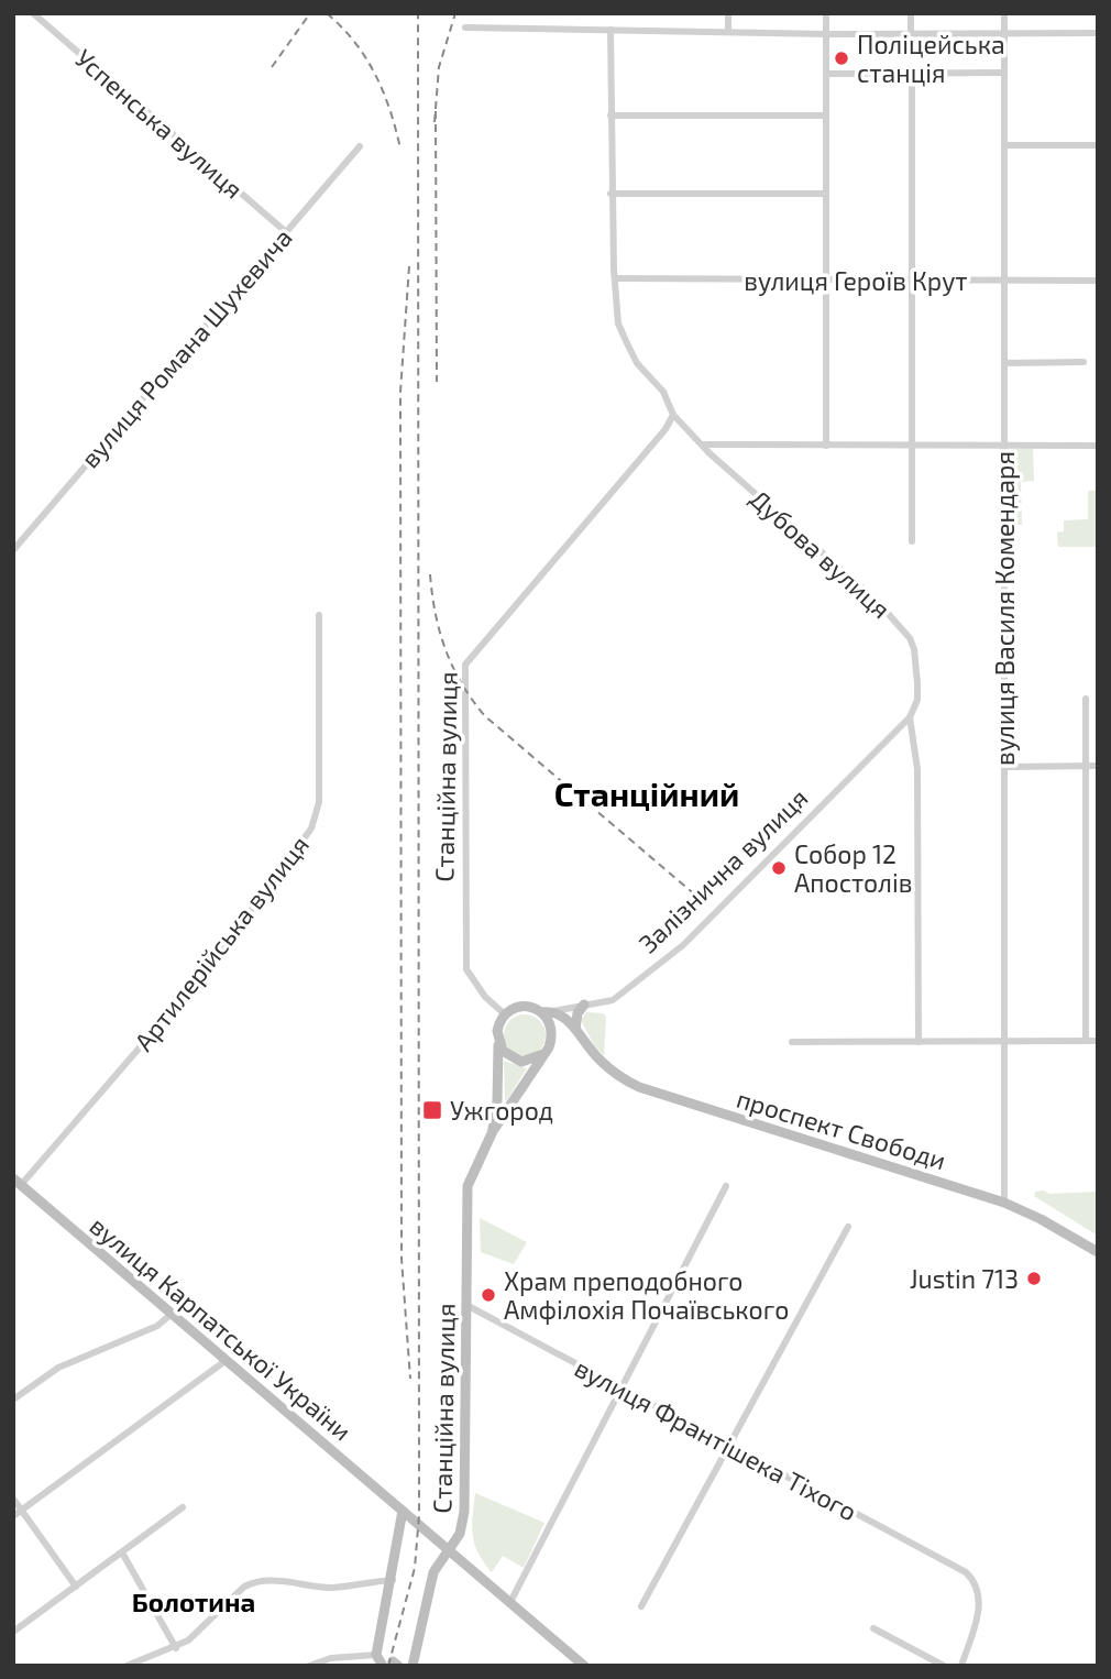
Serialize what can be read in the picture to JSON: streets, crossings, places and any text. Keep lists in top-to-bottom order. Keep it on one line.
{"streets":{"main road":["Станційна вулиця","проспект Свободи","вулиця Карпатської України"],"street":["Успенська вулиця","вулиця Героїв Крут","вулиця Романа Шухевича","Дубова вулиця","вулиця Василя Комендаря","Залізнична вулиця","Артилерійська вулиця","вулиця Франтішека Тіхого"]},"crossings":[["Успенська вулиця","вулиця Романа Шухевича"],["вулиця Героїв Крут","Дубова вулиця"],["вулиця Героїв Крут","вулиця Василя Комендаря"],["Дубова вулиця","Станційна вулиця"],["Дубова вулиця","Залізнична вулиця"],["вулиця Василя Комендаря","проспект Свободи"],["Станційна вулиця","Залізнична вулиця"],["Станційна вулиця","проспект Свободи"],["Станційна вулиця","вулиця Карпатської України"],["Станційна вулиця","вулиця Франтішека Тіхого"],["Залізнична вулиця","проспект Свободи"],["Артилерійська вулиця","вулиця Карпатської України"]],"districts":["Станційний","Болотина"],"places":{"other":["Поліцейська станція","Собор 12 Апостолів","Justin 713","Храм преподобного Амфілохія Почаївського"],"transit":["Ужгород"]}}
